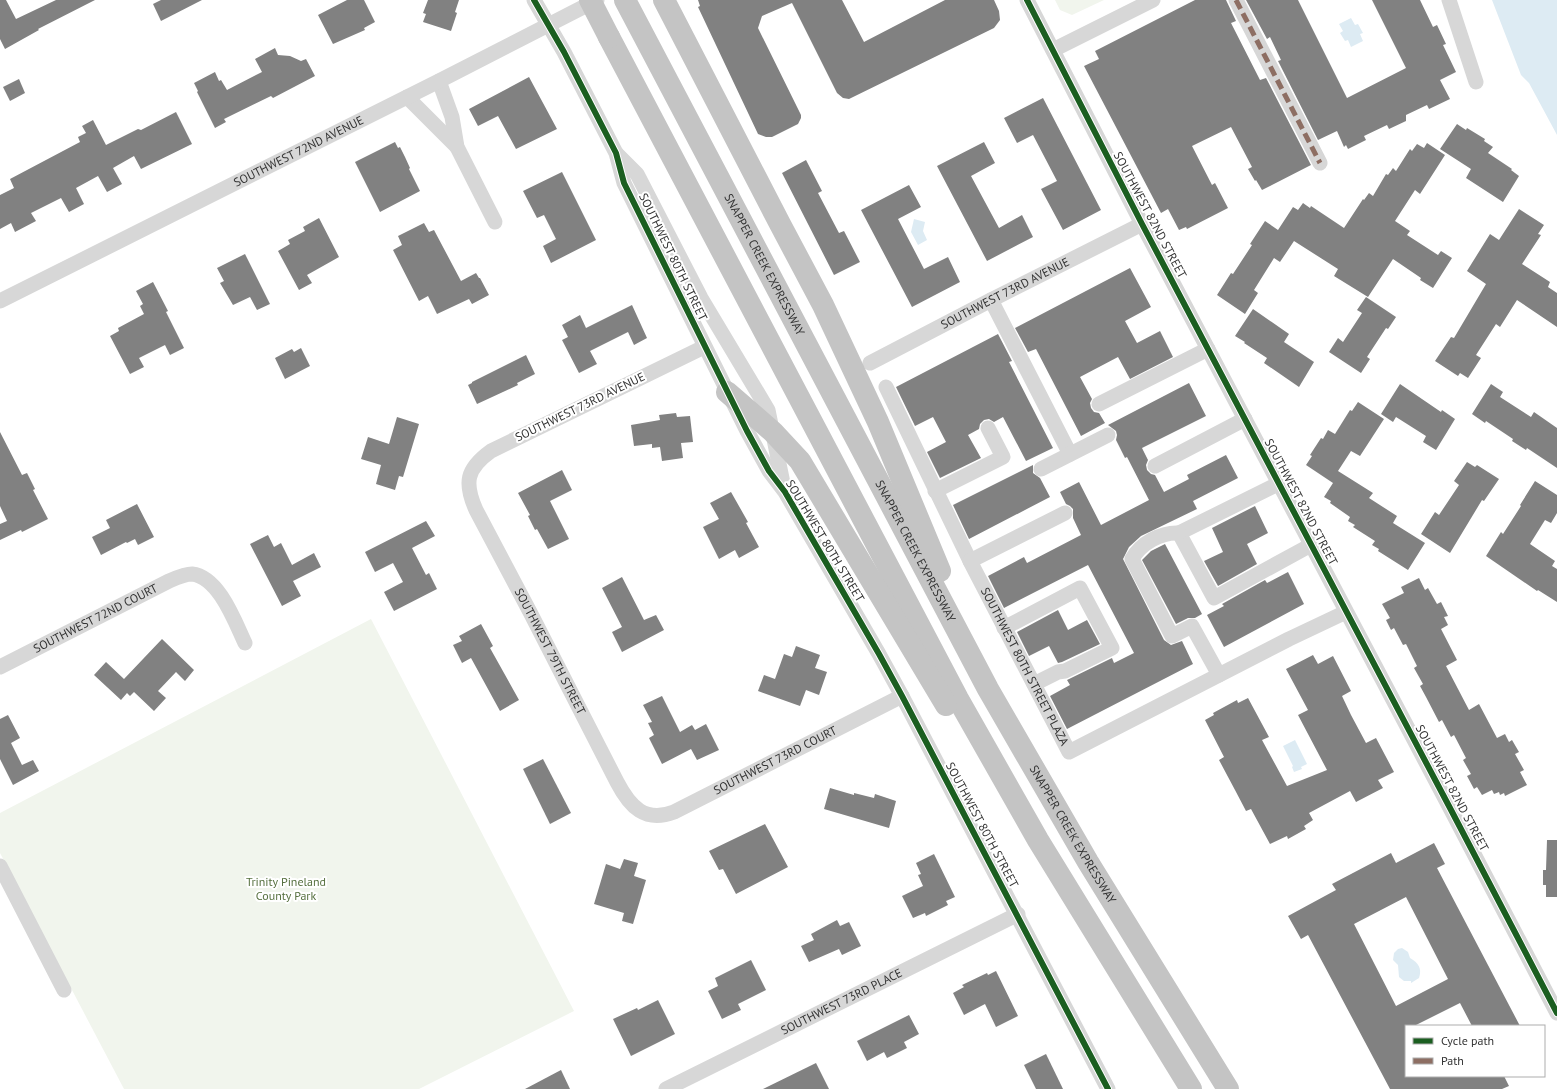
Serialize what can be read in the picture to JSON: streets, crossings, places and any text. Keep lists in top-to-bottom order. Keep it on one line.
{"streets":{"highway":["SNAPPER CREEK EXPRESSWAY"],"street":["SOUTHWEST 72ND AVENUE","SOUTHWEST 82ND STREET","SOUTHWEST 80TH STREET","SOUTHWEST 73RD AVENUE","SOUTHWEST 72ND COURT","SOUTHWEST 79TH STREET","SOUTHWEST 80TH STREET PLAZA","SOUTHWEST 73RD COURT","SOUTHWEST 73RD PLACE"]},"crossings":[["SOUTHWEST 72ND AVENUE","SOUTHWEST 80TH STREET"],["SOUTHWEST 82ND STREET","SOUTHWEST 73RD AVENUE"],["SOUTHWEST 82ND STREET","SOUTHWEST 80TH STREET PLAZA"],["SOUTHWEST 80TH STREET","SOUTHWEST 73RD AVENUE"],["SOUTHWEST 80TH STREET","SOUTHWEST 73RD COURT"],["SOUTHWEST 80TH STREET","SOUTHWEST 73RD PLACE"],["SOUTHWEST 73RD AVENUE","SOUTHWEST 79TH STREET"],["SOUTHWEST 79TH STREET","SOUTHWEST 73RD COURT"]],"parks":["Trinity Pineland County Park"],"legend":["Cycle path","Path"]}
